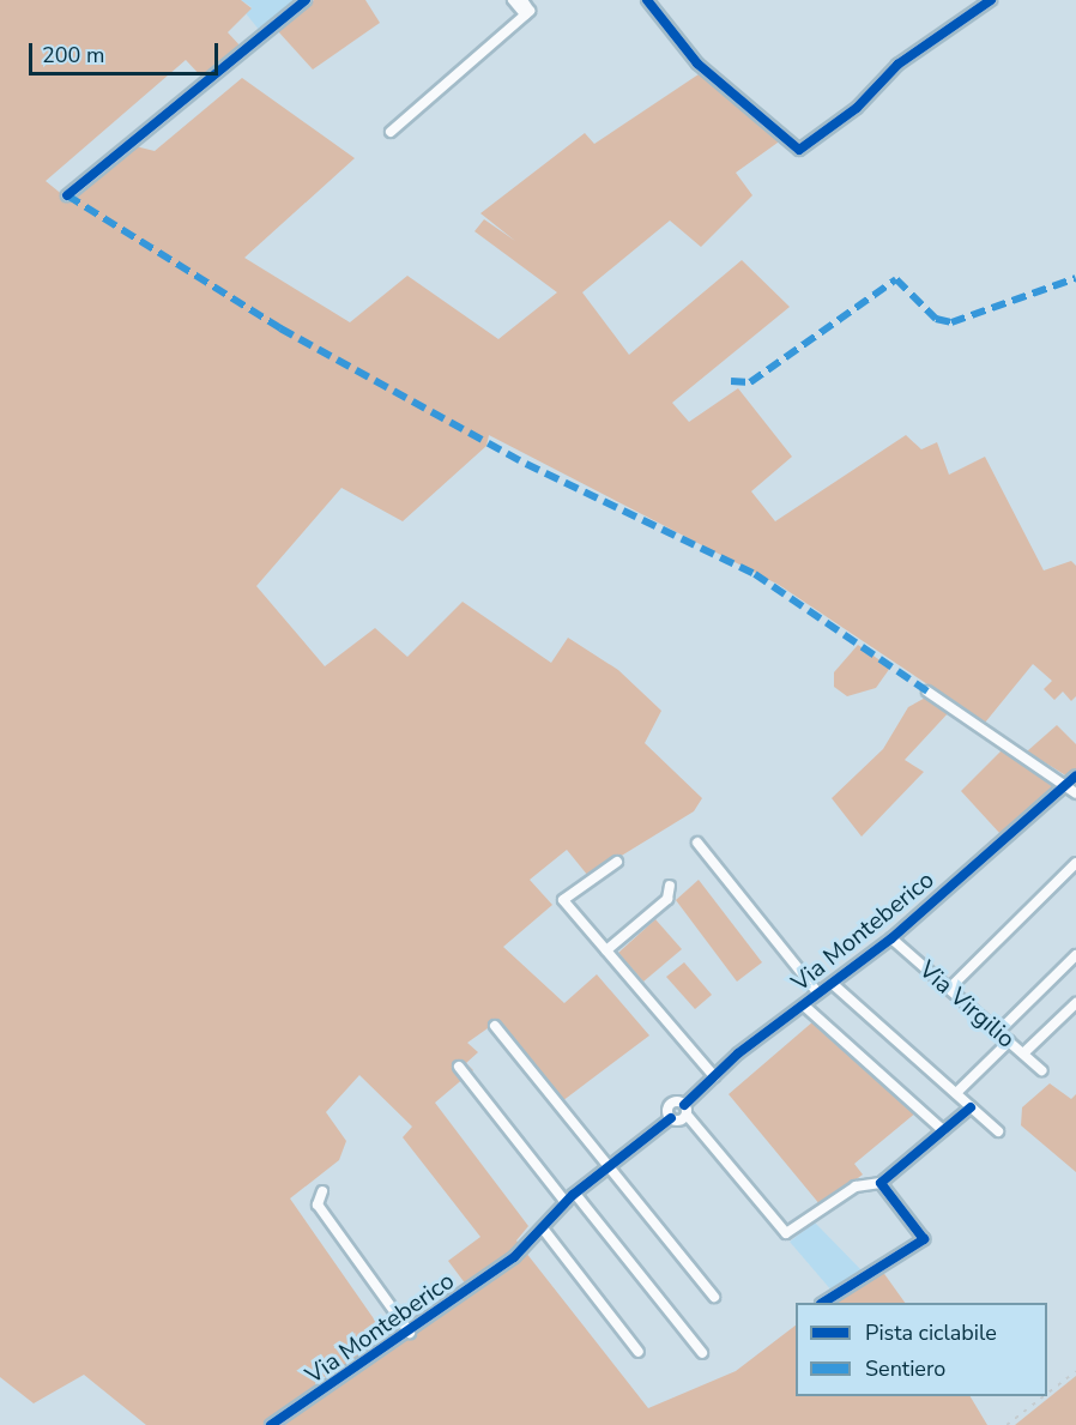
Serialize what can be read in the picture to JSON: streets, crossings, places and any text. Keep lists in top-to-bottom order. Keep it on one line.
{"streets":{"street":["Via Monteberico","Via Virgilio"]},"crossings":[["Via Monteberico","Via Virgilio"]],"legend":["Pista ciclabile","Sentiero"],"scale_bar":"200 m"}
